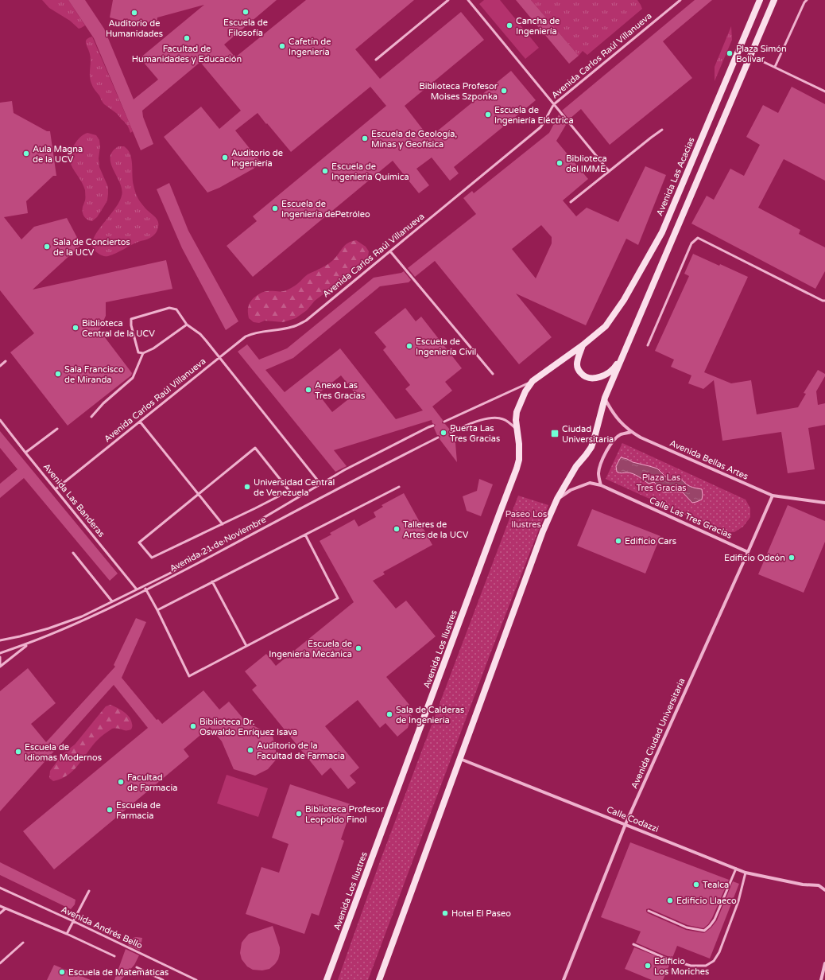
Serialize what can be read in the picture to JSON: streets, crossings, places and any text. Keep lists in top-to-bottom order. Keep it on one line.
{"streets":{"main road":["Avenida Las Acacias","Avenida Los Ilustres"],"street":["Avenida Bellas Artes","Calle Las Tres Gracias","Avenida Ciudad Universitaria","Calle Codazzi"],"lane":["Avenida Carlos Raúl Villanueva","Avenida Las Banderas","Avenida 21 de Noviembre","Avenida Andrés Bello"]},"crossings":[["Avenida Carlos Raúl Villanueva","Avenida Las Banderas"],["Avenida Las Acacias","Avenida Los Ilustres"],["Avenida Bellas Artes","Avenida Ciudad Universitaria"],["Avenida Las Banderas","Avenida 21 de Noviembre"],["Calle Las Tres Gracias","Avenida Ciudad Universitaria"],["Avenida Ciudad Universitaria","Calle Codazzi"]],"parks":["Plaza Las Tres Gracias","Paseo Los Ilustres"],"places":{"other":["Escuela de Filosofía","Auditorio de Humanidades","Cancha de Ingeniería","Facultad de Humanidades y Educación","Cafetín de Ingeniería","Plaza Simón Bolívar","Biblioteca Profesor Moises Szponka","Escuela de Ingeniería Eléctrica","Escuela de Geología, Minas y Geofísica","Aula Magna de la UCV","Auditorio de Ingeniería","Biblioteca del IMME","Escuela de Ingeniería Química","Escuela de Ingeniería dePetróleo","Sala de Conciertos de la UCV","Biblioteca Central de la UCV","Escuela de Ingeniería Civil","Sala Francisco de Miranda","Anexo Las Tres Gracias","Puerta Las Tres Gracias","Universidad Central de Venezuela","Talleres de Artes de la UCV","Edificio Cars","Edificio Odeón","Escuela de Ingeniería Mecánica","Sala de Calderas de Ingeniería","Biblioteca Dr. Oswaldo Enríquez Isava","Auditorio de la Facultad de Farmacia","Escuela de Idiomas Modernos","Facultad de Farmacia","Escuela de Farmacia","Biblioteca Profesor Leopoldo Finol","Tealca","Edificio Llaeco","Hotel El Paseo","Edificio Los Moriches","Escuela de Matemáticas"],"transit":["Ciudad Universitaria"]}}
